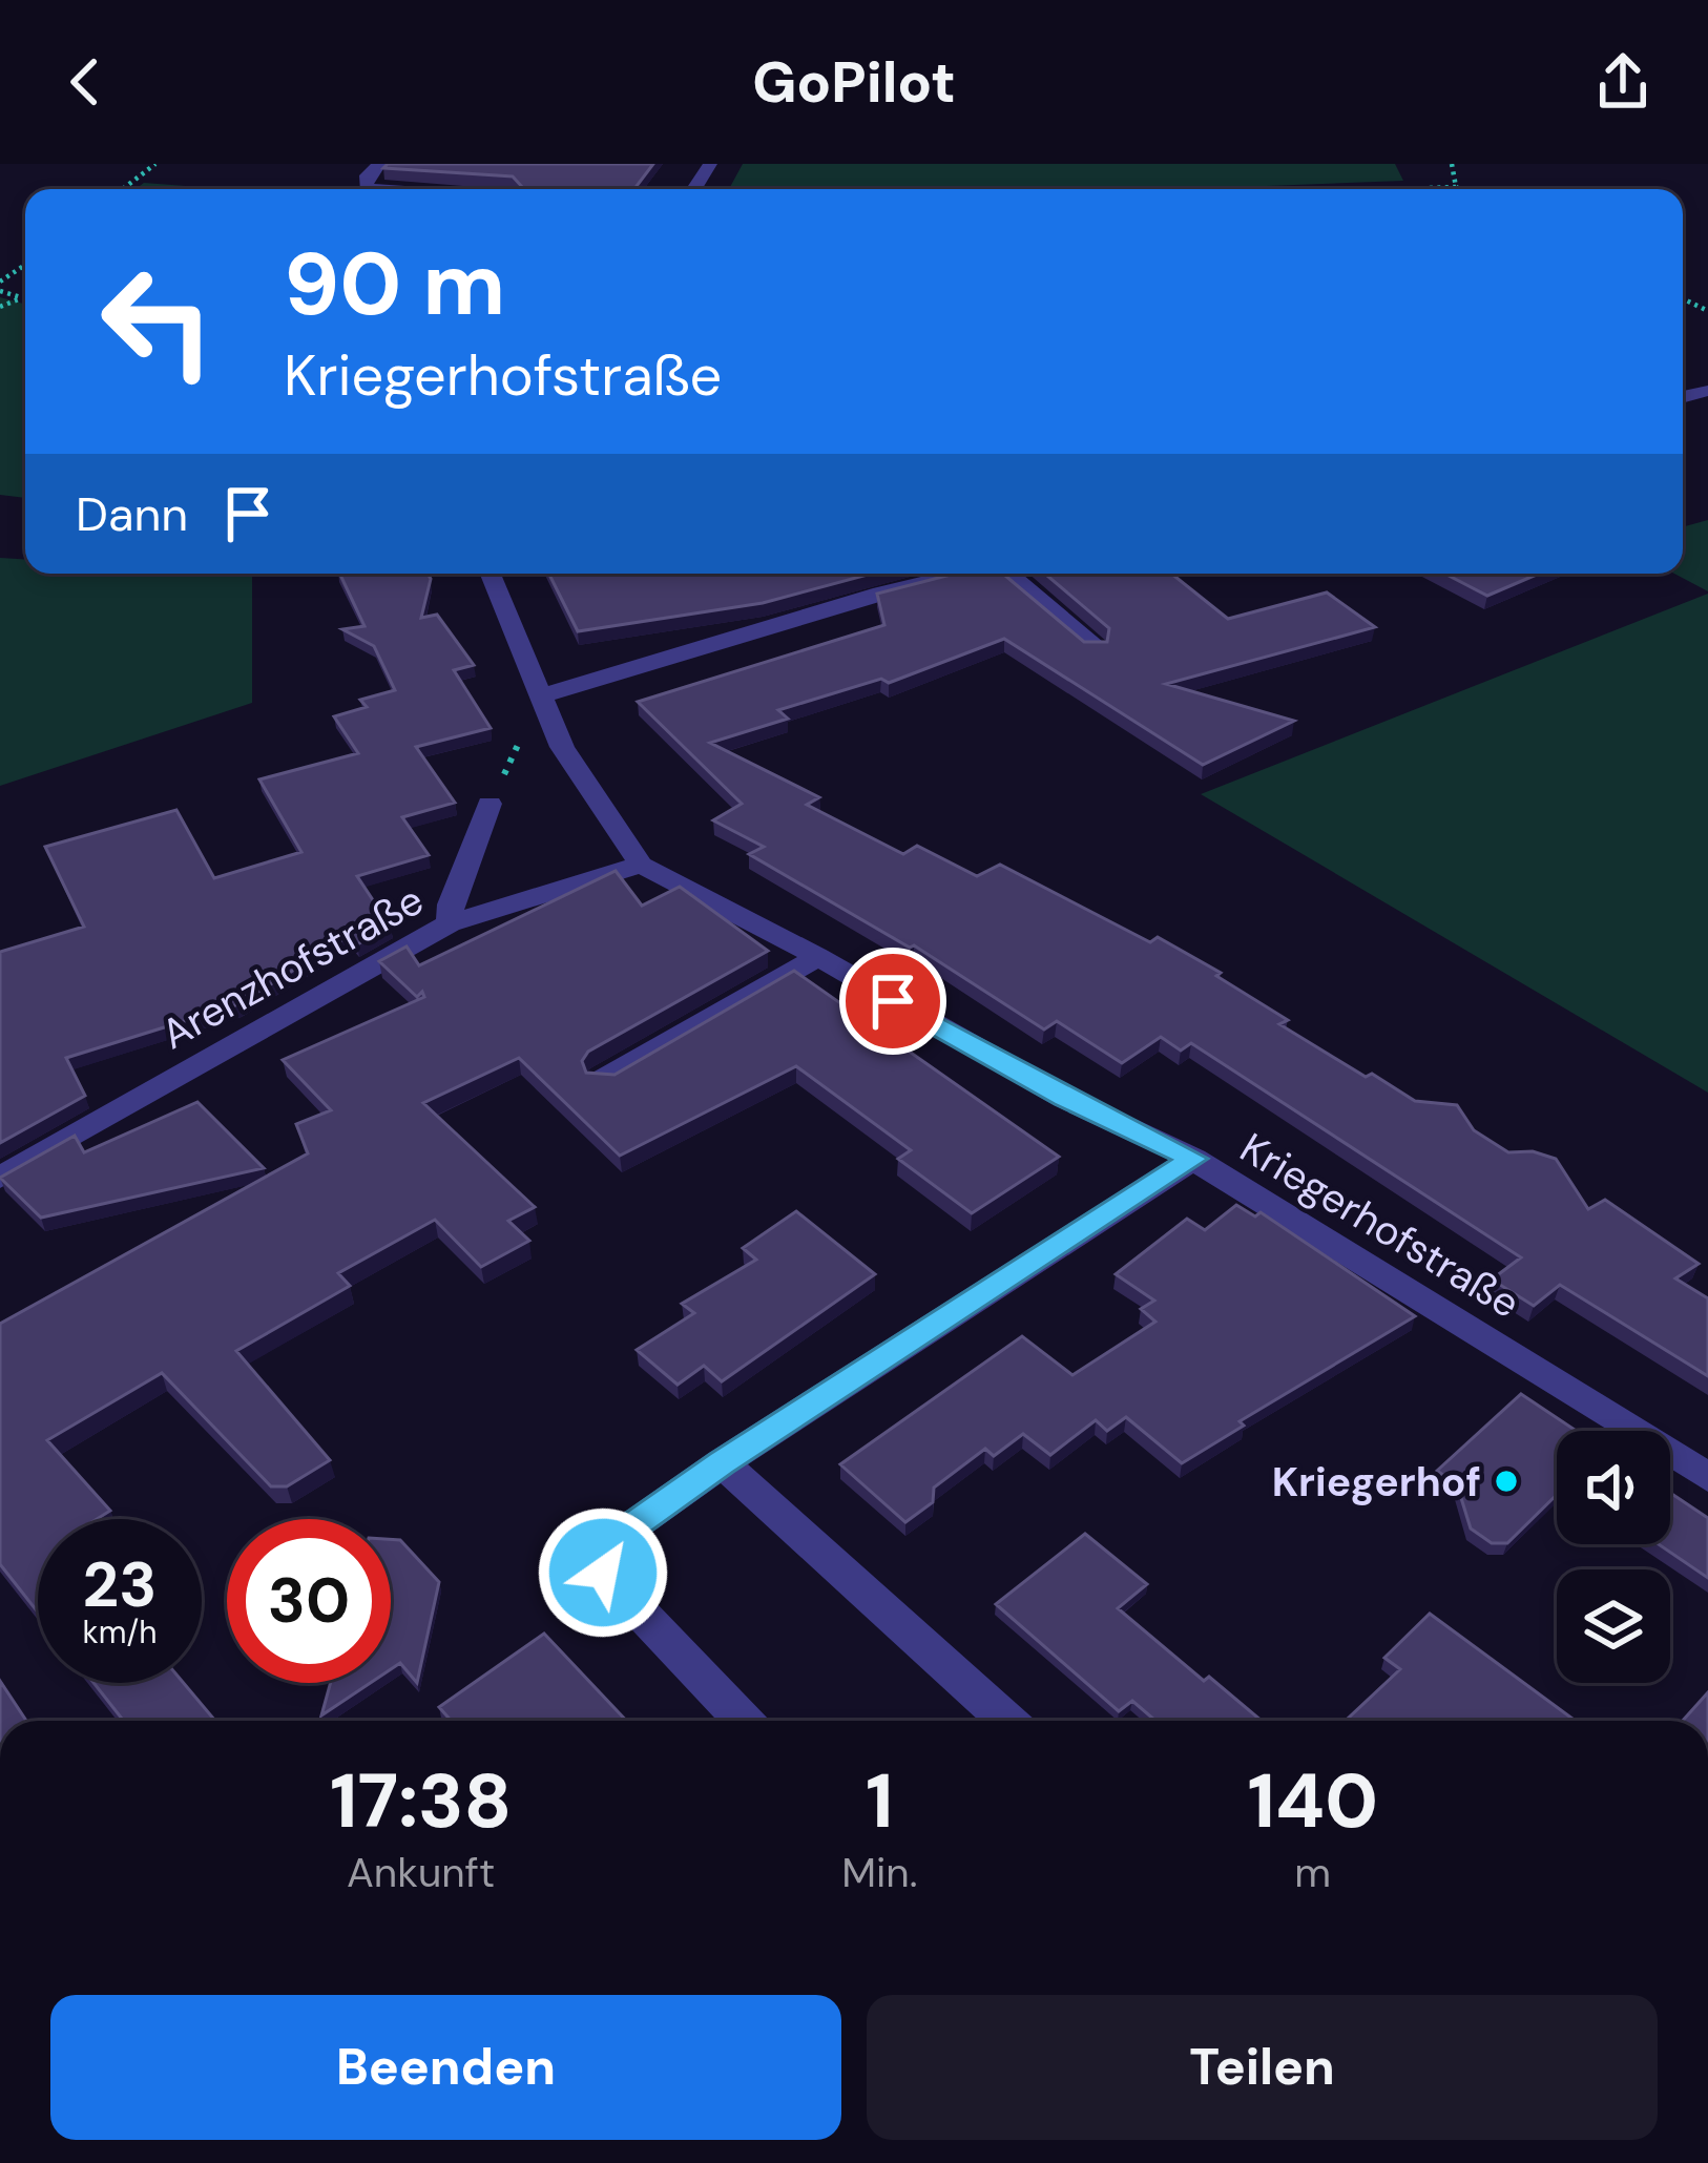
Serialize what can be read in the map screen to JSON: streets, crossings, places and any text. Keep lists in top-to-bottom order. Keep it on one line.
{"streets":{"street":["Arenzhofstraße","Kriegerhofstraße"]},"crossings":[["Arenzhofstraße","Kriegerhofstraße"]],"places":["Kriegerhof"],"page":{"header":"GoPilot","turn":["90 m","Kriegerhofstraße"],"then":"Dann","speed":"23 km/h","limit":"30","eta":["17:38","Ankunft","1","Min.","140","m"],"buttons":["Beenden","Teilen"]}}
